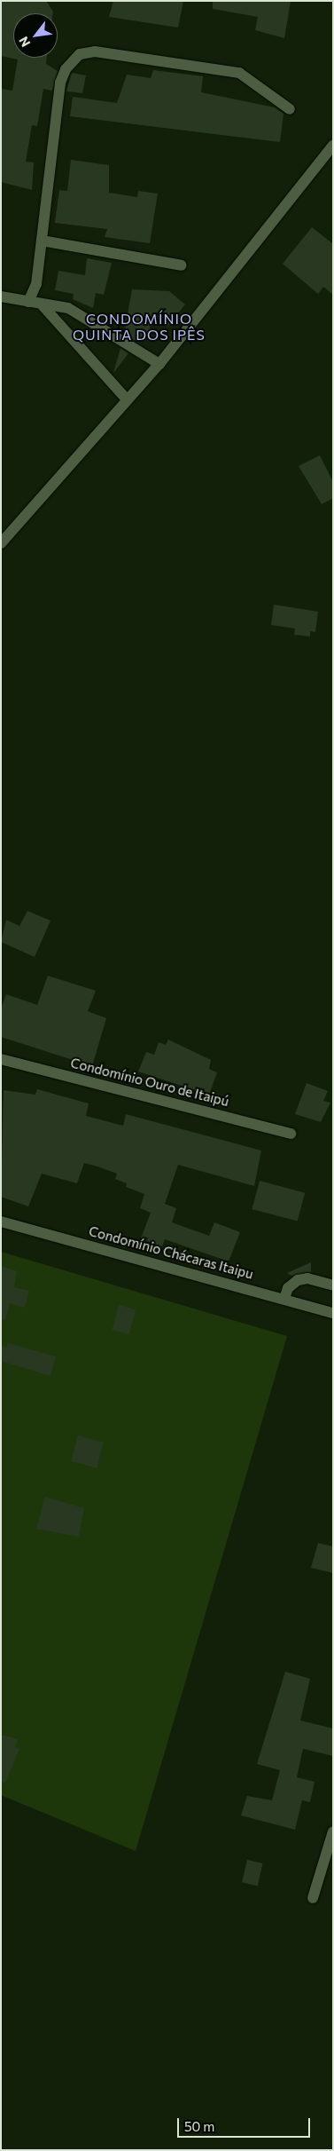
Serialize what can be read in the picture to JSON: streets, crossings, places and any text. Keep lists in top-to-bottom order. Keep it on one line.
{"streets":{"street":["Condomínio Ouro de Itaipú","Condomínio Chácaras Itaipu"]},"districts":["CONDOMÍNIO QUINTA DOS IPÊS"],"scale_bar":"50 m","north":"bottom left"}
